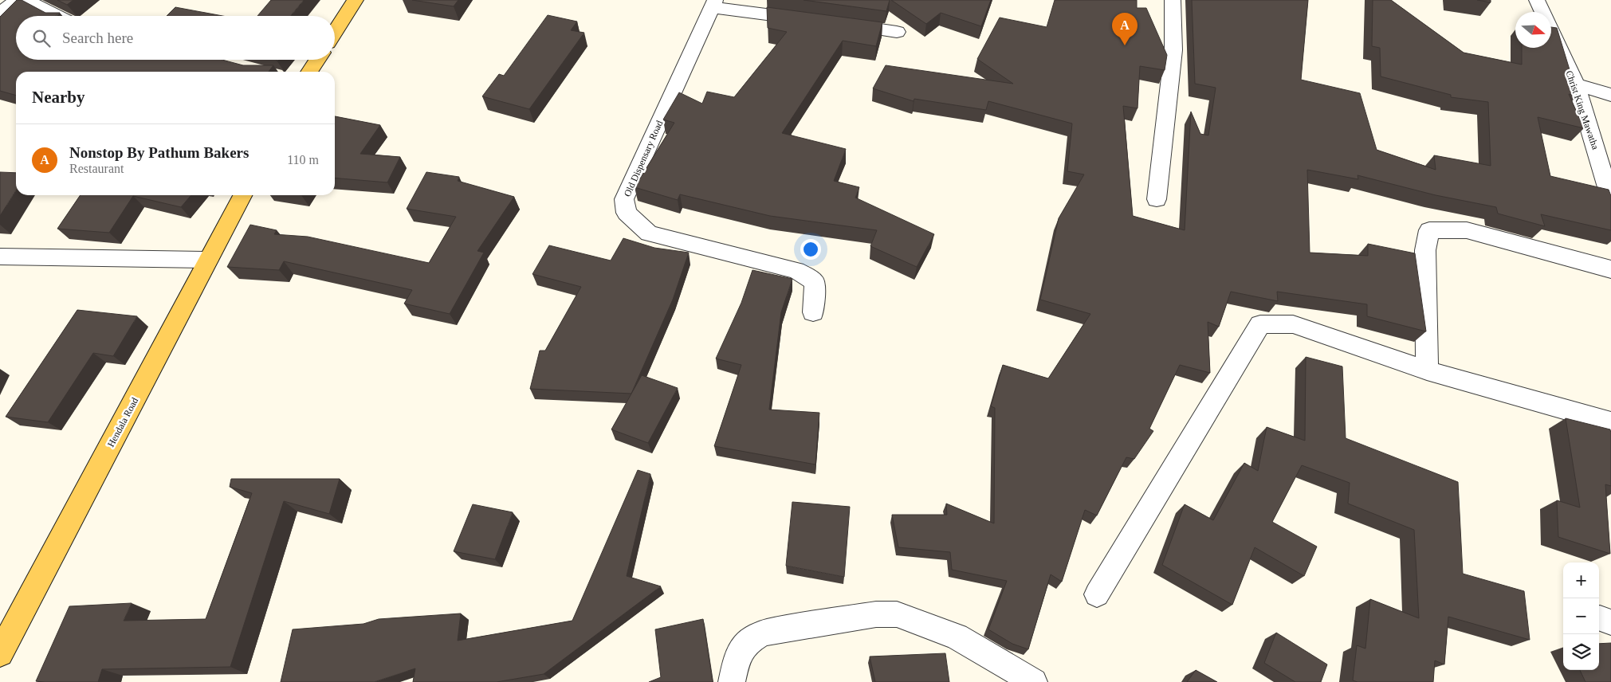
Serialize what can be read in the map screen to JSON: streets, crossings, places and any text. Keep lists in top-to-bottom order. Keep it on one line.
{"streets":{"main road":["Hendala Road"],"street":["Christ King Mawatha","Old Dispensary Road"]},"north":"right","page":{"pins":"A","search":"Search here","heading":"Nearby","list":[{"mark":"A","name":"Nonstop By Pathum Bakers","note":"Restaurant","value":"110 m"}],"map_buttons":["+","−"]}}
